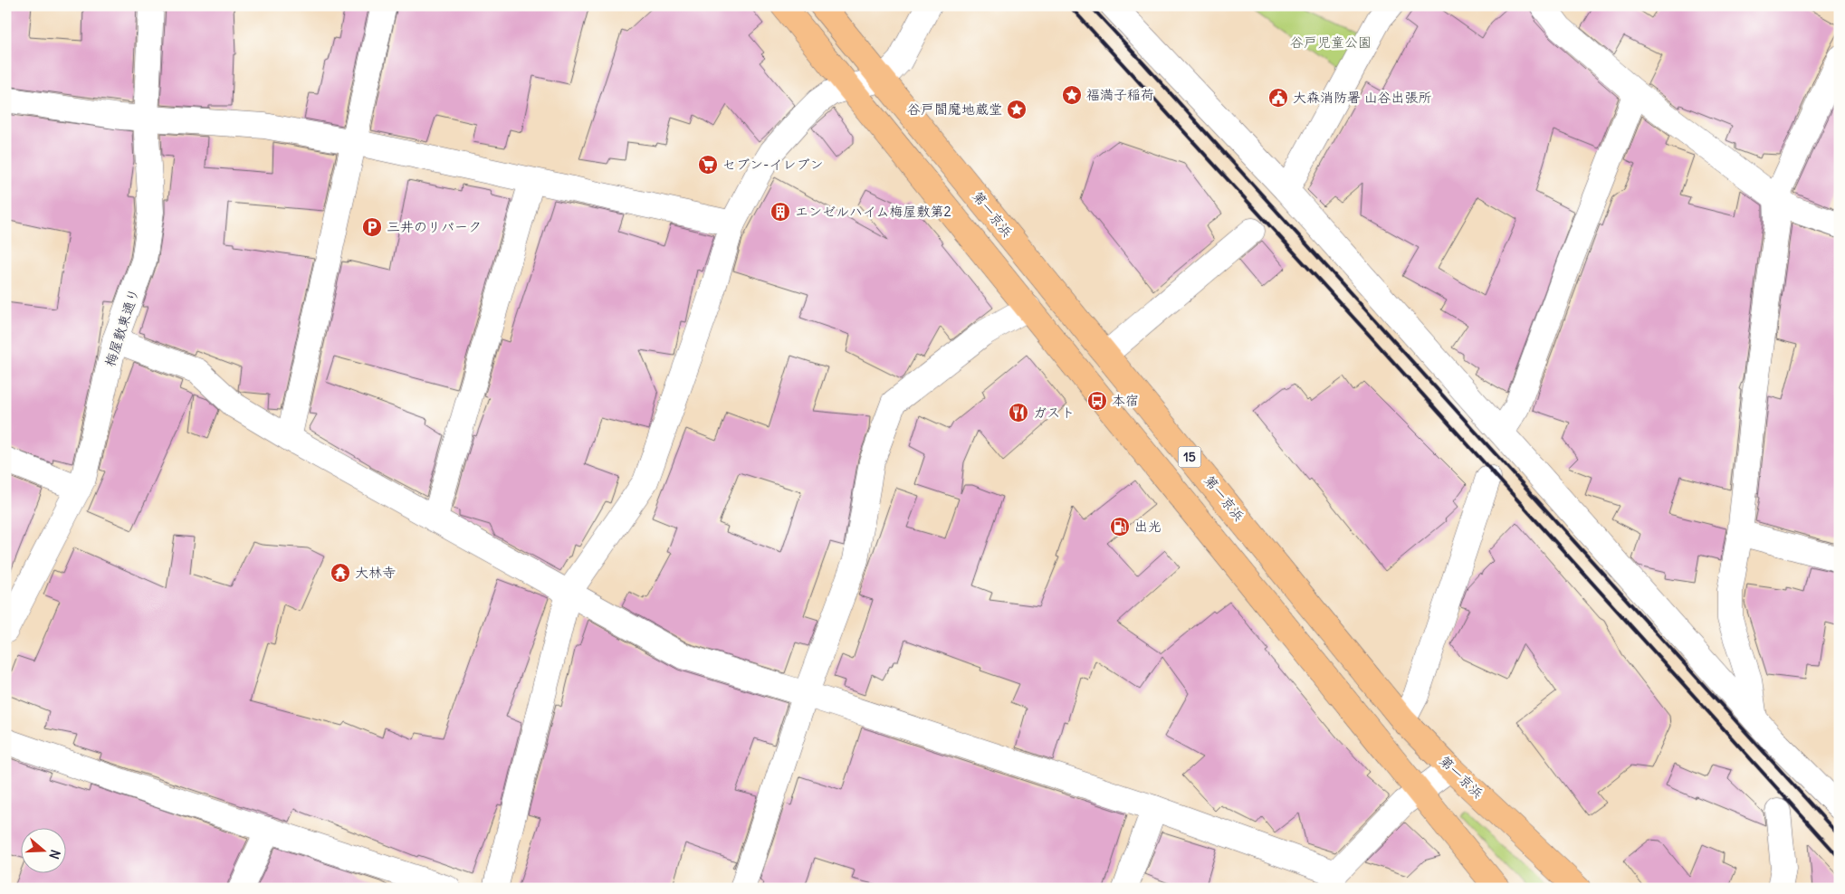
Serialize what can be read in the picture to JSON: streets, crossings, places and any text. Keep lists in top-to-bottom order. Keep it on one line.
{"streets":{"highway":["第一京浜","15"],"street":["梅屋敷東通り"]},"parks":["谷戸児童公園"],"places":{"place":["福満子稲荷","谷戸閻魔地蔵堂"],"public building":["大森消防署 山谷出張所"],"supermarket":["セブン-イレブン"],"building":["エンゼルハイム梅屋敷第2"],"parking":["三井のリパーク"],"bus stop":["本宿"],"restaurant":["ガスト"],"fuel station":["出光"],"temple":["大林寺"]},"north":"right"}
